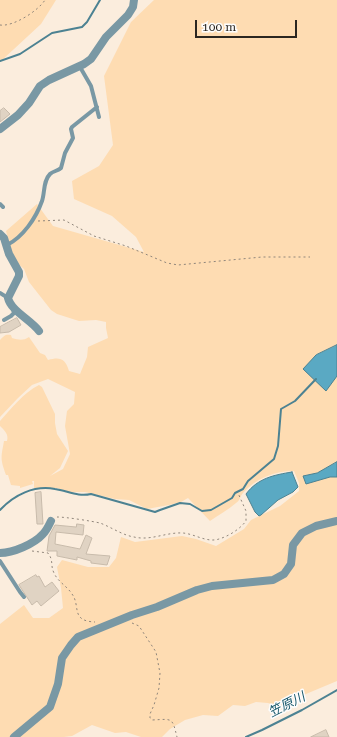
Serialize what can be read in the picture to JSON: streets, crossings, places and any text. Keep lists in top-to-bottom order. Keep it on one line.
{"water":["笠原川"],"scale_bar":"100 m"}
